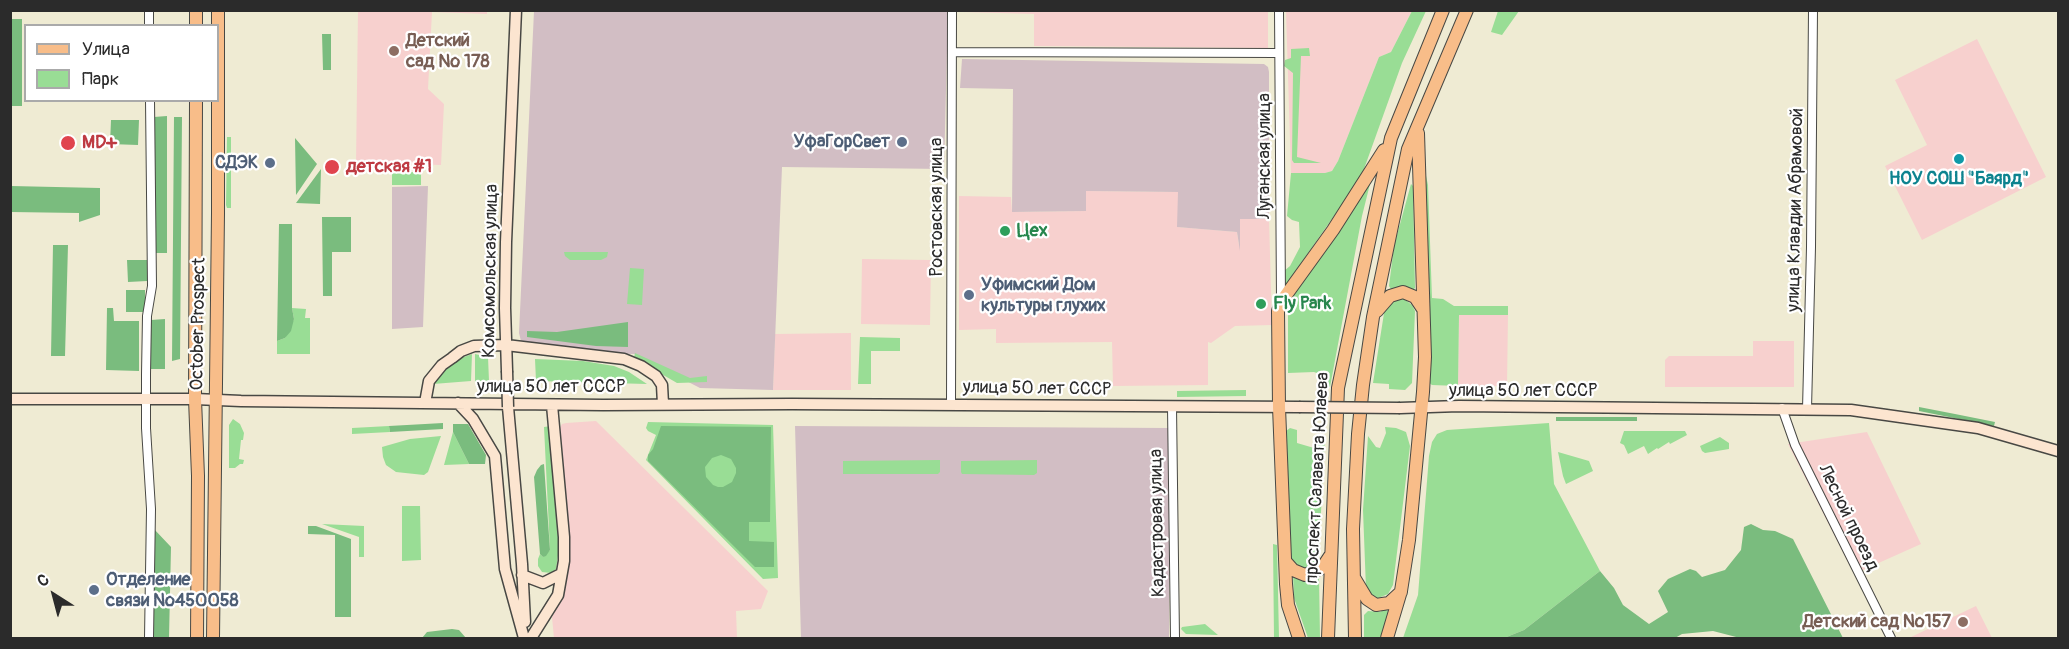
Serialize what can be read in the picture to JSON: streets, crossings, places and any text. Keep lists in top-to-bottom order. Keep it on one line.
{"streets":{"main road":["Комсомольская улица","October Prospect","улица 50 лет СССР","проспект Салавата Юлаева"],"street":["Луганская улица","Ростовская улица","улица Клавдии Абрамовой","Лесной проезд","Кадастровая улица"]},"crossings":[["Ростовская улица","улица 50 лет СССР"],["улица Клавдии Абрамовой","улица 50 лет СССР"],["October Prospect","улица 50 лет СССР"],["улица 50 лет СССР","Лесной проезд"],["улица 50 лет СССР","Кадастровая улица"]],"places":["Детский сад № 178","УфаГорСвет","MD+","НОУ СОШ \"Баярд\"","СДЭК","детская #1","Цех","Уфимский Дом культуры глухих","Fly Park","Отделение связи №450058","Детский сад №157"],"legend":["Улица","Парк"],"north":"top left"}
